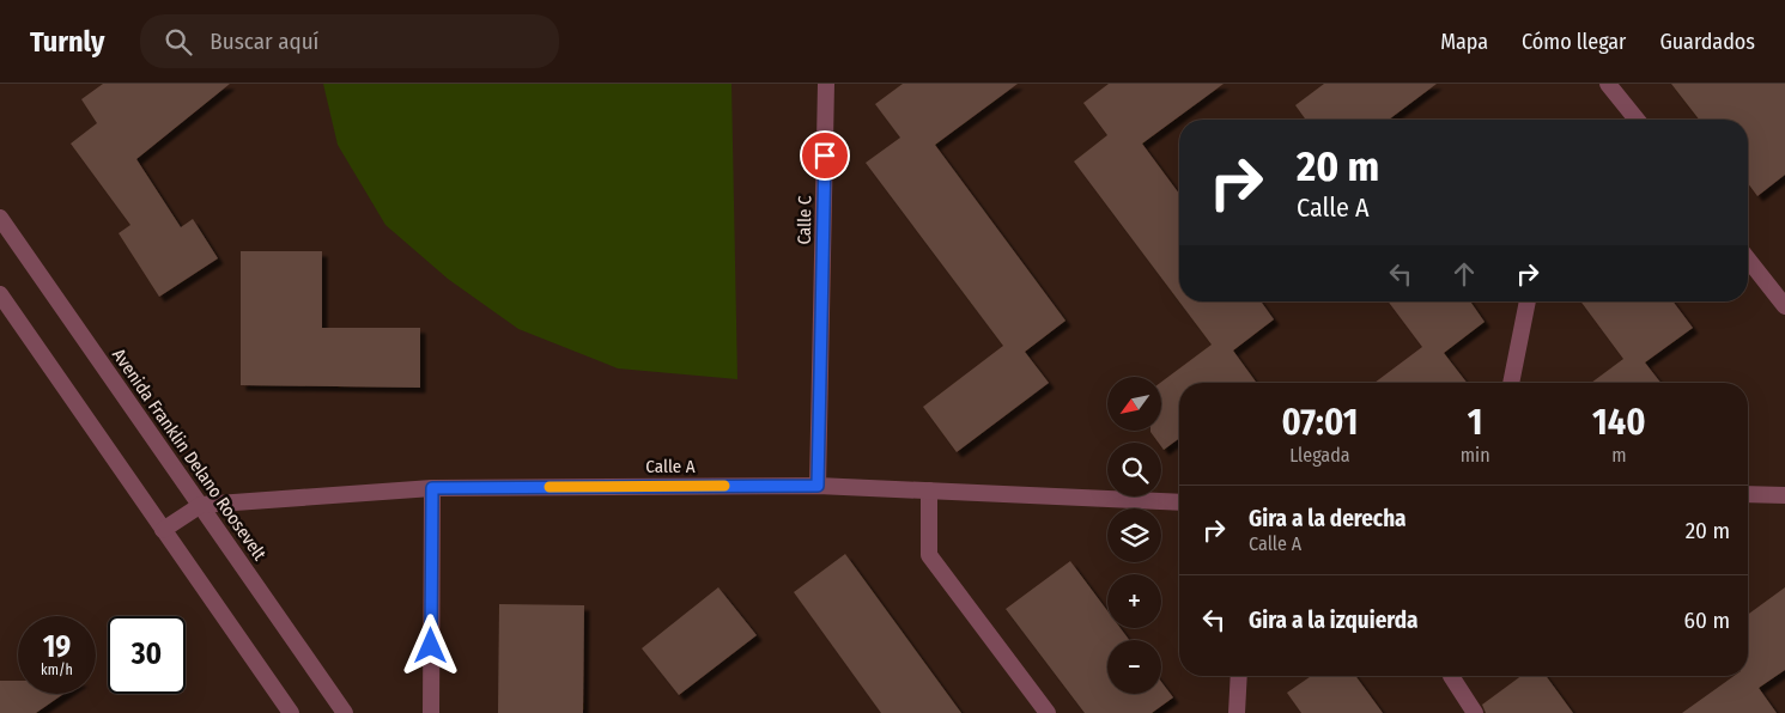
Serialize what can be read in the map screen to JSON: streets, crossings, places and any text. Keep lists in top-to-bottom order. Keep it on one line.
{"streets":{"street":["Calle C","Avenida Franklin Delano Roosevelt","Calle A"]},"crossings":[["Calle C","Calle A"],["Avenida Franklin Delano Roosevelt","Calle A"]],"north":"bottom left","page":{"header":"Turnly","search":"Buscar aquí","nav":["Mapa","Cómo llegar","Guardados"],"turn":["20 m","Calle A"],"map_buttons":["+","−"],"eta":["07:01","Llegada","1","min","140","m"],"list":[{"name":"Gira a la derecha","note":"Calle A","value":"20 m"},{"name":"Gira a la izquierda","value":"60 m"}],"speed":"19 km/h","limit":"30"}}
